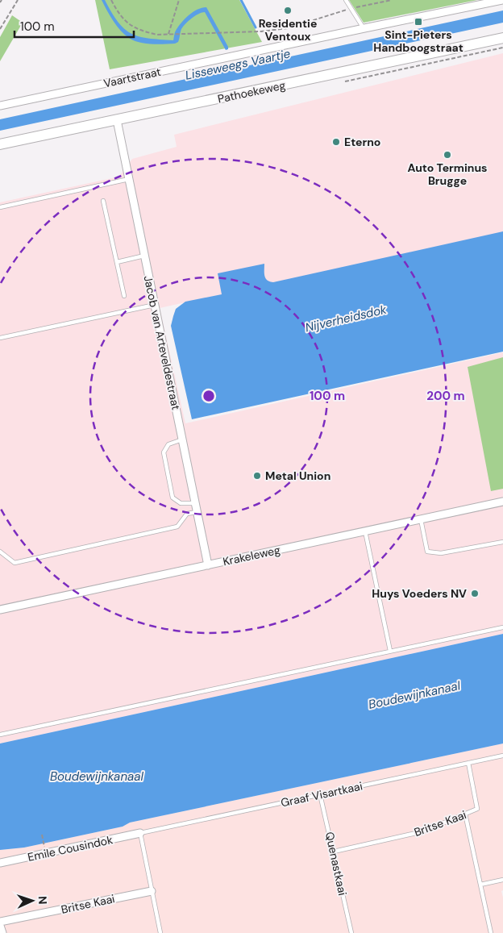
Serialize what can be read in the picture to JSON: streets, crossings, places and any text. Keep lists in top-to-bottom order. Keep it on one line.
{"streets":{"main road":["Pathoekeweg"],"street":["Vaartstraat","Jacob van Arteveldestraat","Krakeleweg","Britse Kaai","Emile Cousindok"],"lane":["Graaf Visartkaai","Quenastkaai"]},"crossings":[["Pathoekeweg","Jacob van Arteveldestraat"],["Jacob van Arteveldestraat","Krakeleweg"],["Graaf Visartkaai","Britse Kaai"],["Graaf Visartkaai","Emile Cousindok"],["Graaf Visartkaai","Quenastkaai"],["Britse Kaai","Quenastkaai"]],"water":["Lisseweegs Vaartje","Nijverheidsdok","Boudewijnkanaal"],"places":{"other":["Residentie Ventoux","Eterno","Auto Terminus Brugge","Metal Union","Huys Voeders NV"],"transit":["Sint-Pieters Handboogstraat"]},"scale_bar":"100 m","north":"right","rings":["100 m","200 m"]}
